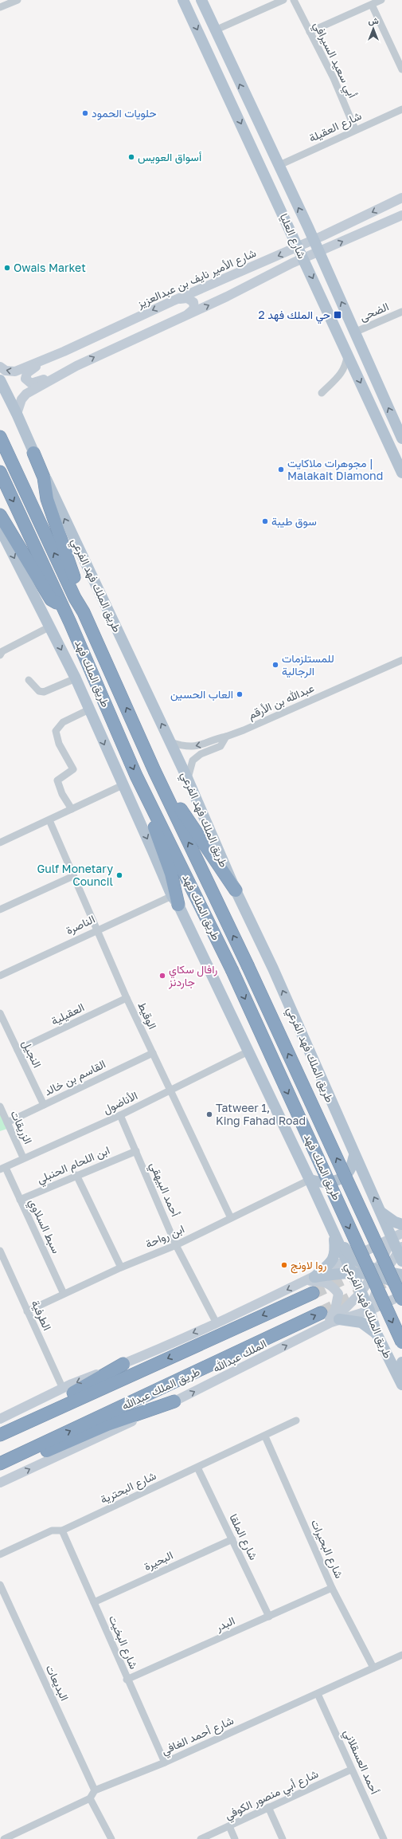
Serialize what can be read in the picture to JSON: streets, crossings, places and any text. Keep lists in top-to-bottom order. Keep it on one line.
{"streets":{"highway":["طريق الملك فهد","طريق الملك عبدالله"],"main road":["شارع العليا","شارع الأمير نايف بن عبدالعزيز","طريق الملك فهد الفرعي","الملك عبدالله"],"street":["أبي سعيد السيرافي","شارع العقيلة","الضحى","عبدالله بن الأرقم","الناصرة","العقيلية","الوقيط","النجيل","القاسم بن خالد","الأناضول","الزريقات","ابن اللحام الحنبلي","أحمد البيهقي","سبط السلاوي","ابن رواحة","الطرفية","شارع البحترية","شارع الملقا","شارع البحيرات","البحيرة","البدر","شارع البخيت","البديعات","شارع أحمد الغافي","أحمد العسقلاني","شارع أبي منصور الكوفي"]},"crossings":[["أبي سعيد السيرافي","شارع العقيلة"],["شارع العقيلة","شارع العليا"],["شارع العليا","شارع الأمير نايف بن عبدالعزيز"],["شارع العليا","الضحى"],["طريق الملك فهد الفرعي","عبدالله بن الأرقم"],["طريق الملك فهد الفرعي","الناصرة"],["طريق الملك فهد الفرعي","الأناضول"],["طريق الملك فهد الفرعي","ابن رواحة"],["طريق الملك فهد الفرعي","الملك عبدالله"],["الناصرة","الوقيط"],["العقيلية","الوقيط"],["العقيلية","النجيل"],["الوقيط","القاسم بن خالد"],["الوقيط","الأناضول"],["الوقيط","ابن رواحة"],["النجيل","القاسم بن خالد"],["القاسم بن خالد","الزريقات"],["الأناضول","الزريقات"],["الأناضول","أحمد البيهقي"],["الأناضول","سبط السلاوي"],["ابن اللحام الحنبلي","أحمد البيهقي"],["ابن اللحام الحنبلي","سبط السلاوي"],["أحمد البيهقي","ابن رواحة"],["سبط السلاوي","ابن رواحة"],["ابن رواحة","الطرفية"],["شارع البحترية","شارع الملقا"],["شارع البحترية","شارع البحيرات"],["شارع البحترية","شارع البخيت"],["شارع الملقا","البحيرة"],["شارع الملقا","البدر"],["شارع البحيرات","البدر"],["شارع البحيرات","شارع أحمد الغافي"],["البحيرة","شارع البخيت"],["البدر","شارع البخيت"],["شارع البخيت","شارع أحمد الغافي"],["البديعات","شارع أحمد الغافي"],["شارع أحمد الغافي","أحمد العسقلاني"],["أحمد العسقلاني","شارع أبي منصور الكوفي"]],"places":{"other":["حلويات الحمود","أسواق العويس","Owais Market","مجوهرات ملاكايت | Malakait Diamond","سوق طيبة","للمستلزمات الرجالية","العاب الحسين","Gulf Monetary Council","رافال سكاي جاردنز","Tatweer 1, King Fahad Road","روا لاونج"],"transit":["حي الملك فهد 2"]},"north":"top"}
